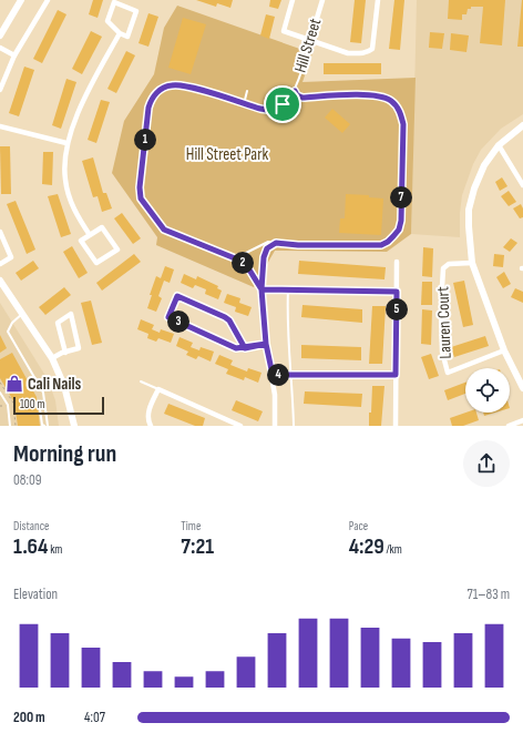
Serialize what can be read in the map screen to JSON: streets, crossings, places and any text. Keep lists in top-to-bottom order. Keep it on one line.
{"streets":{"street":["Hill Street","Lauren Court"]},"parks":["Hill Street Park"],"places":{"shop":["Cali Nails"]},"scale_bar":"100 m","page":{"pins":["1","7","2","5","3","4"],"scale":"100 m","heading":["Morning run","08:09"],"stats":[["Distance","1.64 km"],["Time","7:21"],["Pace","4:29 /km"]],"chart":["Elevation","71–83 m"],"list":[{"name":"200 m","note":"4:07"}]}}
